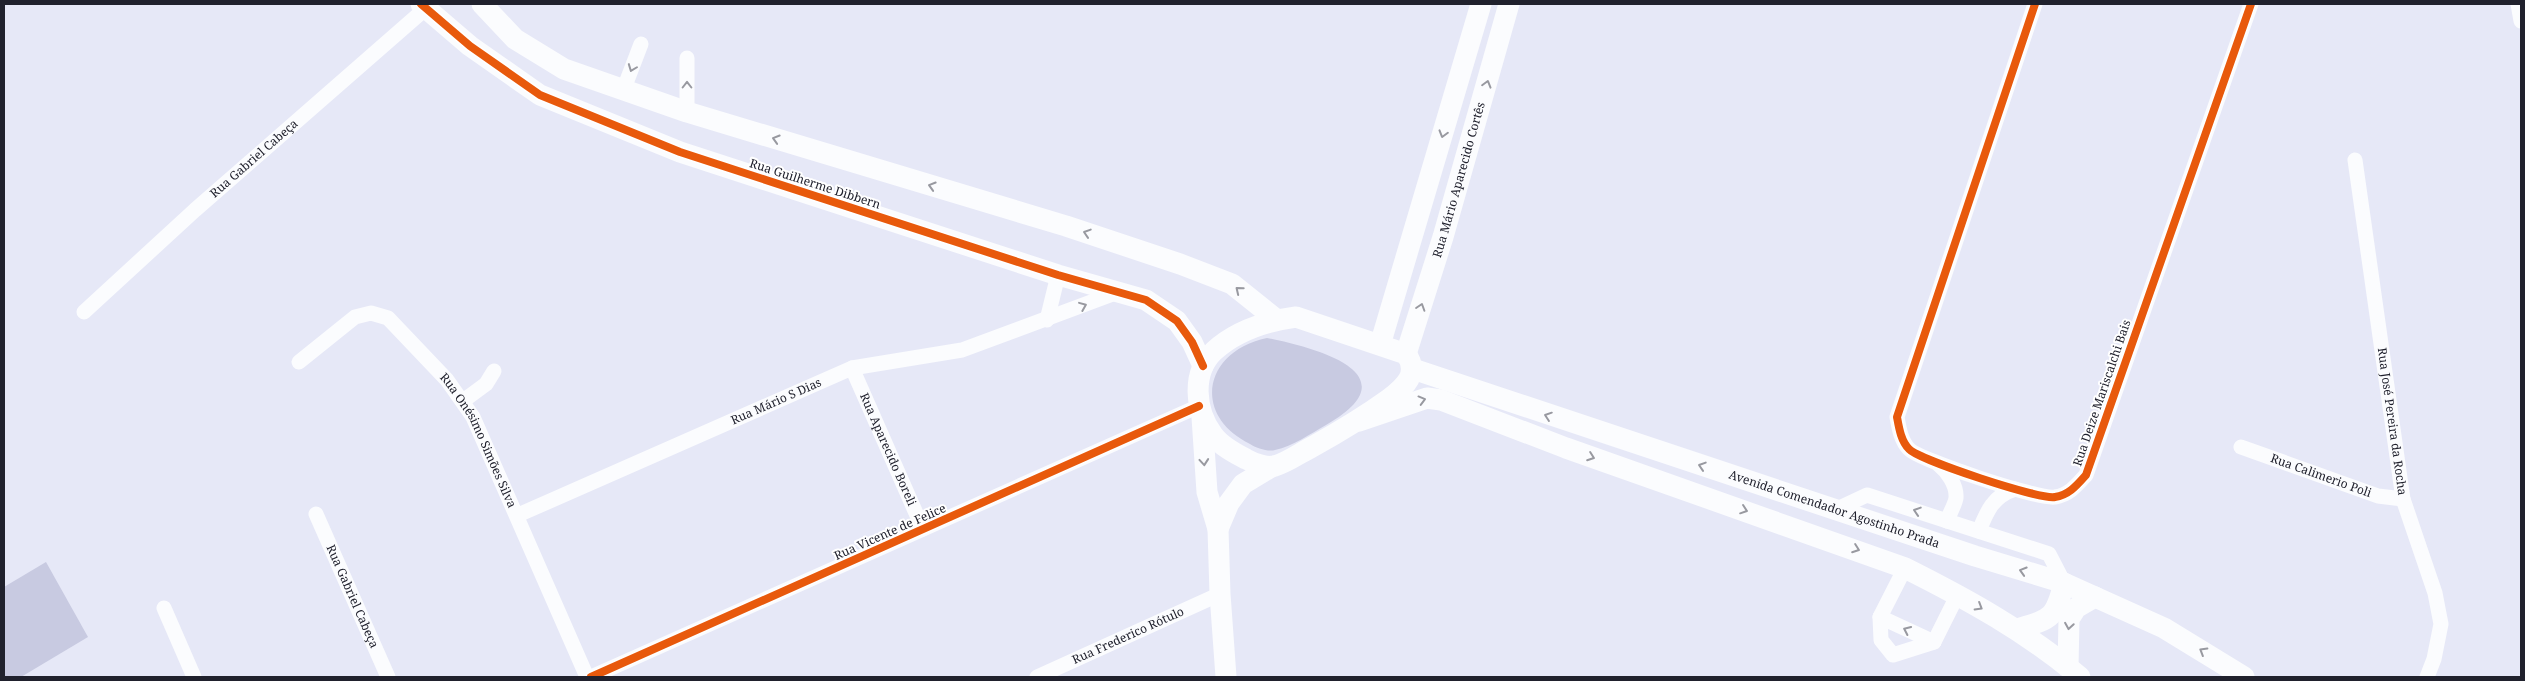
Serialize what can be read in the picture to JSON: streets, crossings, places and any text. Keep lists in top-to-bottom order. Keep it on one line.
{"streets":{"main road":["Rua Mário Aparecido Cortês","Rua Guilherme Dibbern","Avenida Comendador Agostinho Prada"],"street":["Rua Gabriel Cabeça","Rua Deize Mariscalchi Bais","Rua Mário S Dias","Rua José Pereira da Rocha","Rua Onésimo Simões Silva","Rua Aparecido Boreli","Rua Calimerio Poli","Rua Vicente de Felice","Rua Frederico Rótulo"]},"crossings":[["Rua Gabriel Cabeça","Rua Guilherme Dibbern"],["Rua Mário Aparecido Cortês","Avenida Comendador Agostinho Prada"],["Rua Guilherme Dibbern","Rua Mário S Dias"],["Rua Guilherme Dibbern","Avenida Comendador Agostinho Prada"],["Rua Mário S Dias","Rua Onésimo Simões Silva"],["Rua Mário S Dias","Rua Aparecido Boreli"],["Rua José Pereira da Rocha","Rua Calimerio Poli"],["Rua Onésimo Simões Silva","Rua Vicente de Felice"],["Rua Aparecido Boreli","Rua Vicente de Felice"]]}
